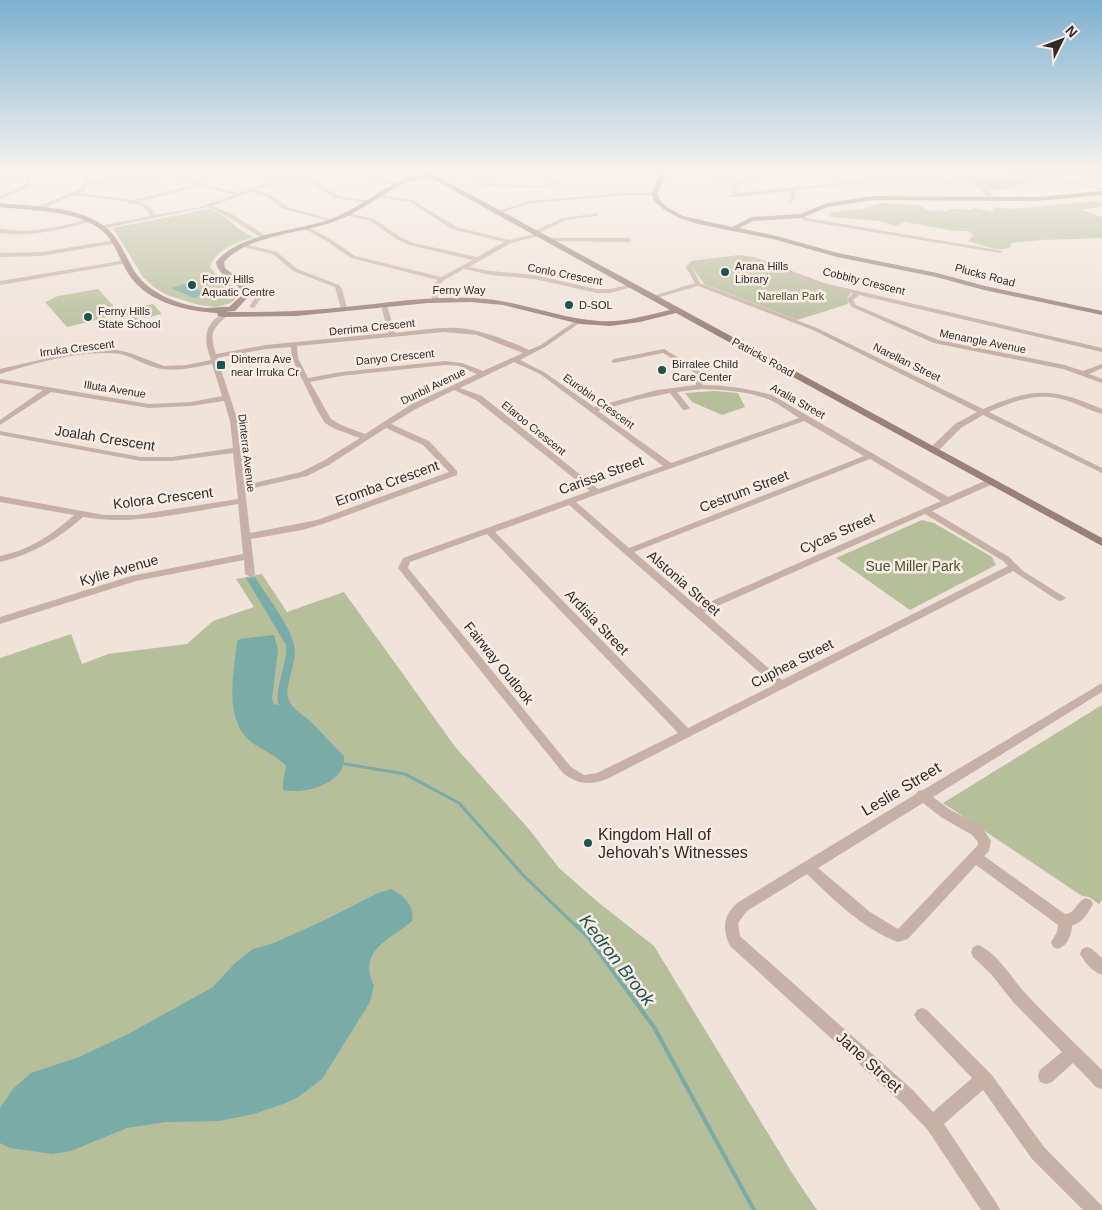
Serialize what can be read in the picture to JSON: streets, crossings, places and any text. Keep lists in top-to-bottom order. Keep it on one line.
{"streets":{"street":["Conlo Crescent","Plucks Road","Cobbity Crescent","Ferny Way","Derrima Crescent","Menangle Avenue","Irruka Crescent","Danyo Crescent","Patricks Road","Narellan Street","Dunbil Avenue","Illuta Avenue","Eurobin Crescent","Aralia Street","Elaroo Crescent","Joalah Crescent","Dinterra Avenue","Carissa Street","Eromba Crescent","Cestrum Street","Kolora Crescent","Cycas Street","Kylie Avenue","Alstonia Street","Ardisia Street","Fairway Outlook","Cuphea Street","Leslie Street","Jane Street"]},"crossings":[["Conlo Crescent","Patricks Road"],["Cobbity Crescent","Menangle Avenue"],["Cobbity Crescent","Narellan Street"],["Ferny Way","Patricks Road"],["Ferny Way","Dunbil Avenue"],["Ferny Way","Dinterra Avenue"],["Derrima Crescent","Irruka Crescent"],["Derrima Crescent","Dunbil Avenue"],["Derrima Crescent","Dinterra Avenue"],["Irruka Crescent","Dinterra Avenue"],["Danyo Crescent","Dunbil Avenue"],["Patricks Road","Cycas Street"],["Dunbil Avenue","Eurobin Crescent"],["Dunbil Avenue","Elaroo Crescent"],["Dunbil Avenue","Dinterra Avenue"],["Dunbil Avenue","Eromba Crescent"],["Illuta Avenue","Dinterra Avenue"],["Eurobin Crescent","Aralia Street"],["Eurobin Crescent","Carissa Street"],["Aralia Street","Carissa Street"],["Aralia Street","Cestrum Street"],["Aralia Street","Cycas Street"],["Elaroo Crescent","Carissa Street"],["Joalah Crescent","Dinterra Avenue"],["Dinterra Avenue","Eromba Crescent"],["Dinterra Avenue","Kolora Crescent"],["Dinterra Avenue","Kylie Avenue"],["Carissa Street","Alstonia Street"],["Carissa Street","Ardisia Street"],["Carissa Street","Fairway Outlook"],["Cestrum Street","Alstonia Street"],["Cycas Street","Alstonia Street"],["Alstonia Street","Cuphea Street"],["Ardisia Street","Cuphea Street"],["Fairway Outlook","Cuphea Street"],["Leslie Street","Jane Street"]],"water":["Kedron Brook"],"parks":["Narellan Park","Sue Miller Park"],"places":{"other":["Arana Hills Library","Ferny Hills Aquatic Centre","D-SOL","Ferny Hills State School","Birralee Child Care Center","Kingdom Hall of Jehovah's Witnesses"],"transit":["Dinterra Ave near Irruka Cr"]},"north":"top right"}
